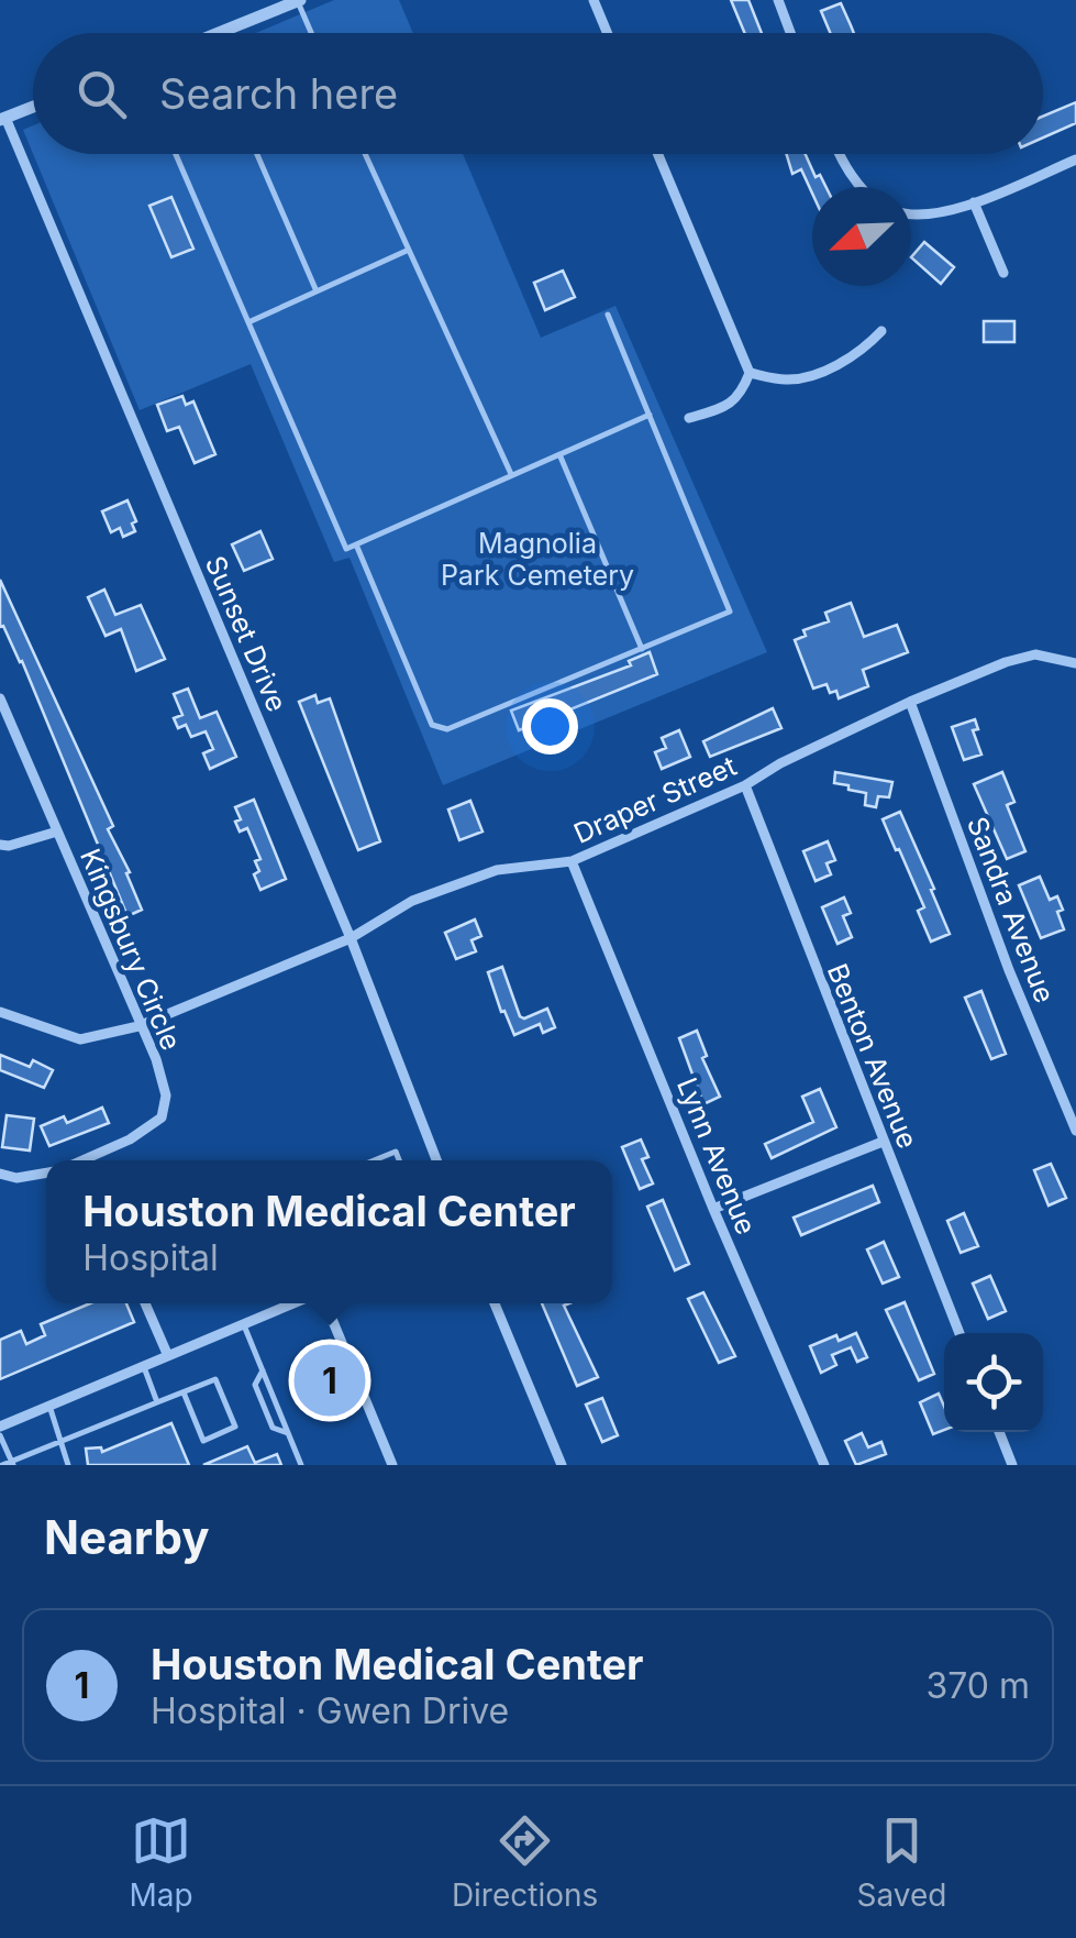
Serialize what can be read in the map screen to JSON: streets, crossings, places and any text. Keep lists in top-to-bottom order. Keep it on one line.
{"streets":{"street":["Sunset Drive","Draper Street","Sandra Avenue","Kingsbury Circle","Benton Avenue","Lynn Avenue"]},"crossings":[["Sunset Drive","Draper Street"],["Draper Street","Sandra Avenue"],["Draper Street","Kingsbury Circle"],["Draper Street","Benton Avenue"],["Draper Street","Lynn Avenue"]],"parks":["Magnolia Park Cemetery"],"north":"bottom left","page":{"search":"Search here","popup":["Houston Medical Center","Hospital"],"pins":"1","heading":"Nearby","list":[{"mark":"1","name":"Houston Medical Center","note":"Hospital · Gwen Drive","value":"370 m"}],"nav":["Map","Directions","Saved"]}}
